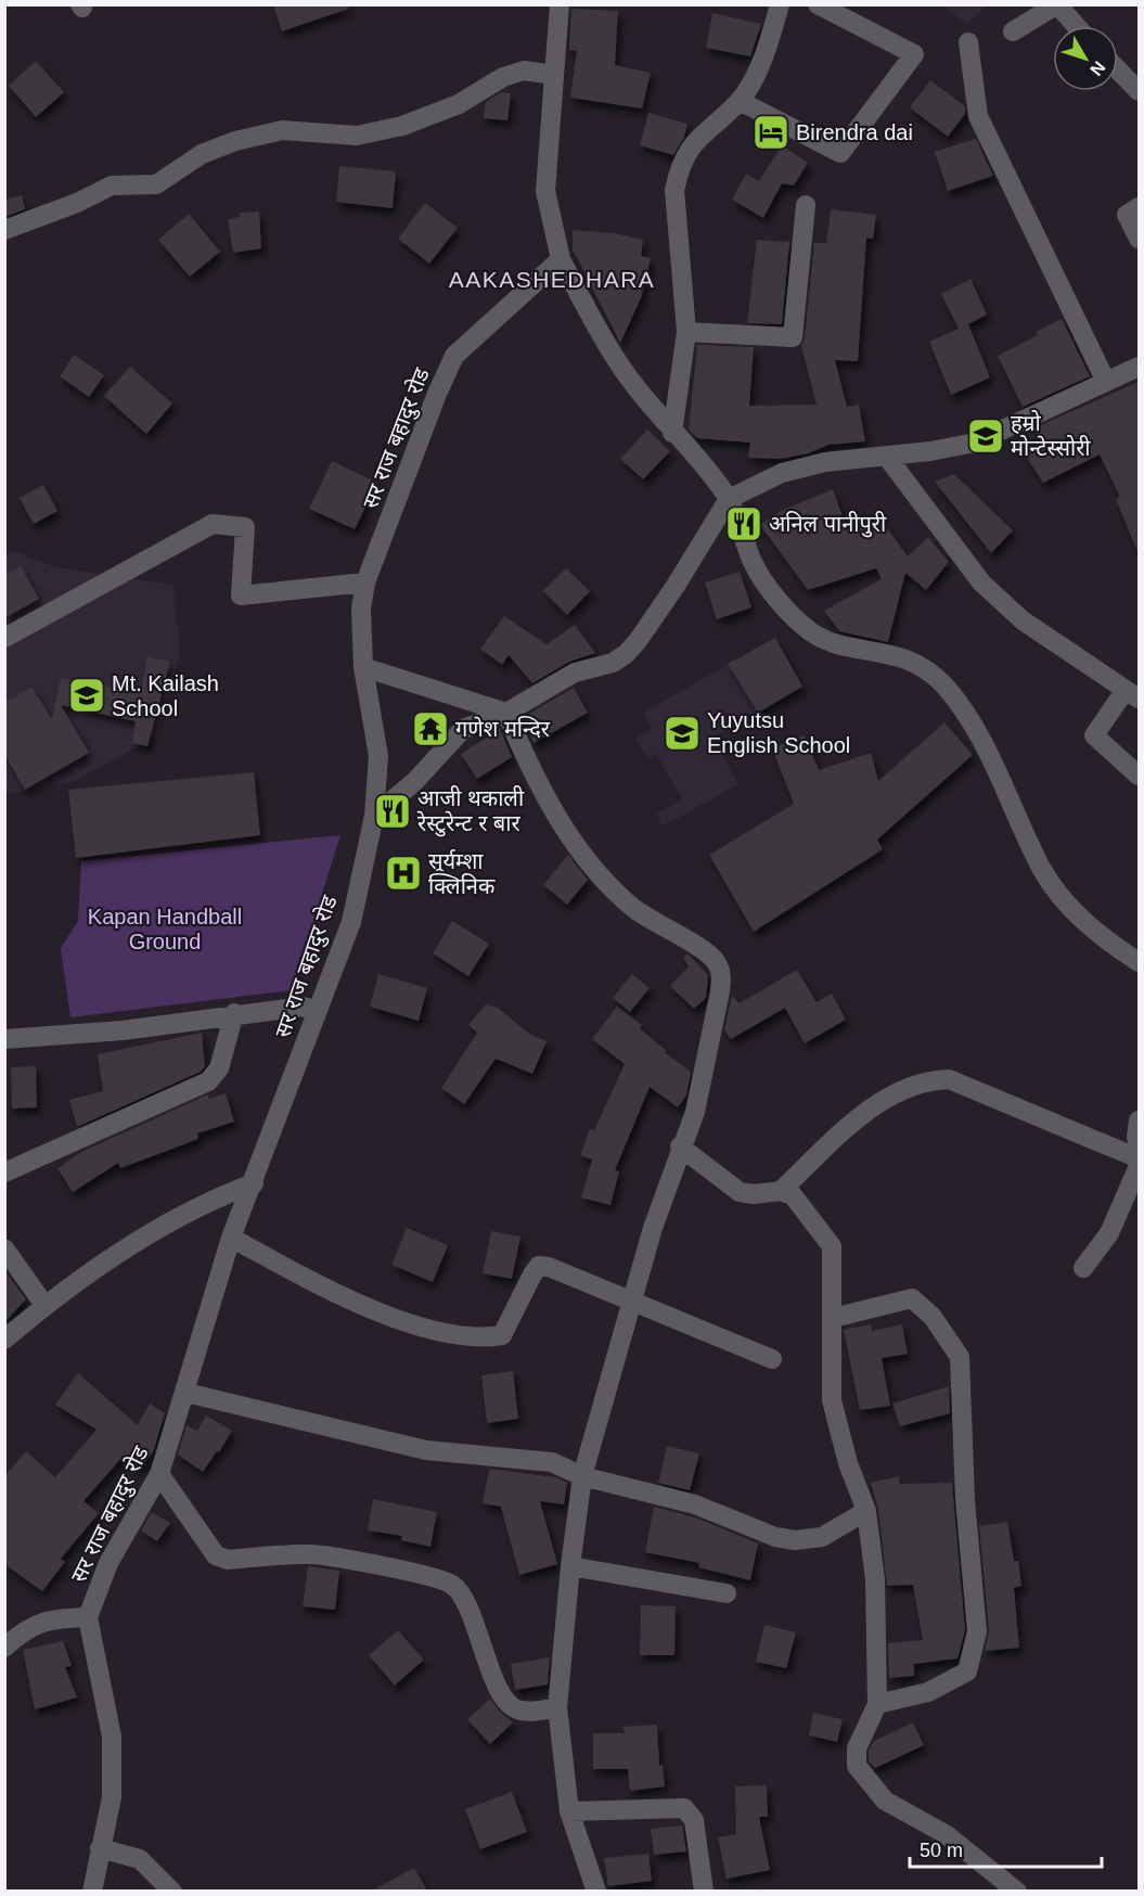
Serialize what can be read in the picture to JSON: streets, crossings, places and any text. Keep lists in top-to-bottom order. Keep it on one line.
{"streets":{"street":["सर राज बहादुर रोड"]},"districts":["AAKASHEDHARA"],"parks":["Kapan Handball Ground"],"places":{"hotel":["Birendra dai"],"school or university":["हम्रो मोन्टेस्सोरी","Mt. Kailash School","Yuyutsu English School"],"restaurant":["अनिल पानीपुरी","आजी थकाली रेस्टुरेन्ट र बार"],"temple":["गणेश मन्दिर"],"hospital":["सूर्यम्शा क्लिनिक"]},"scale_bar":"50 m","north":"bottom right"}
